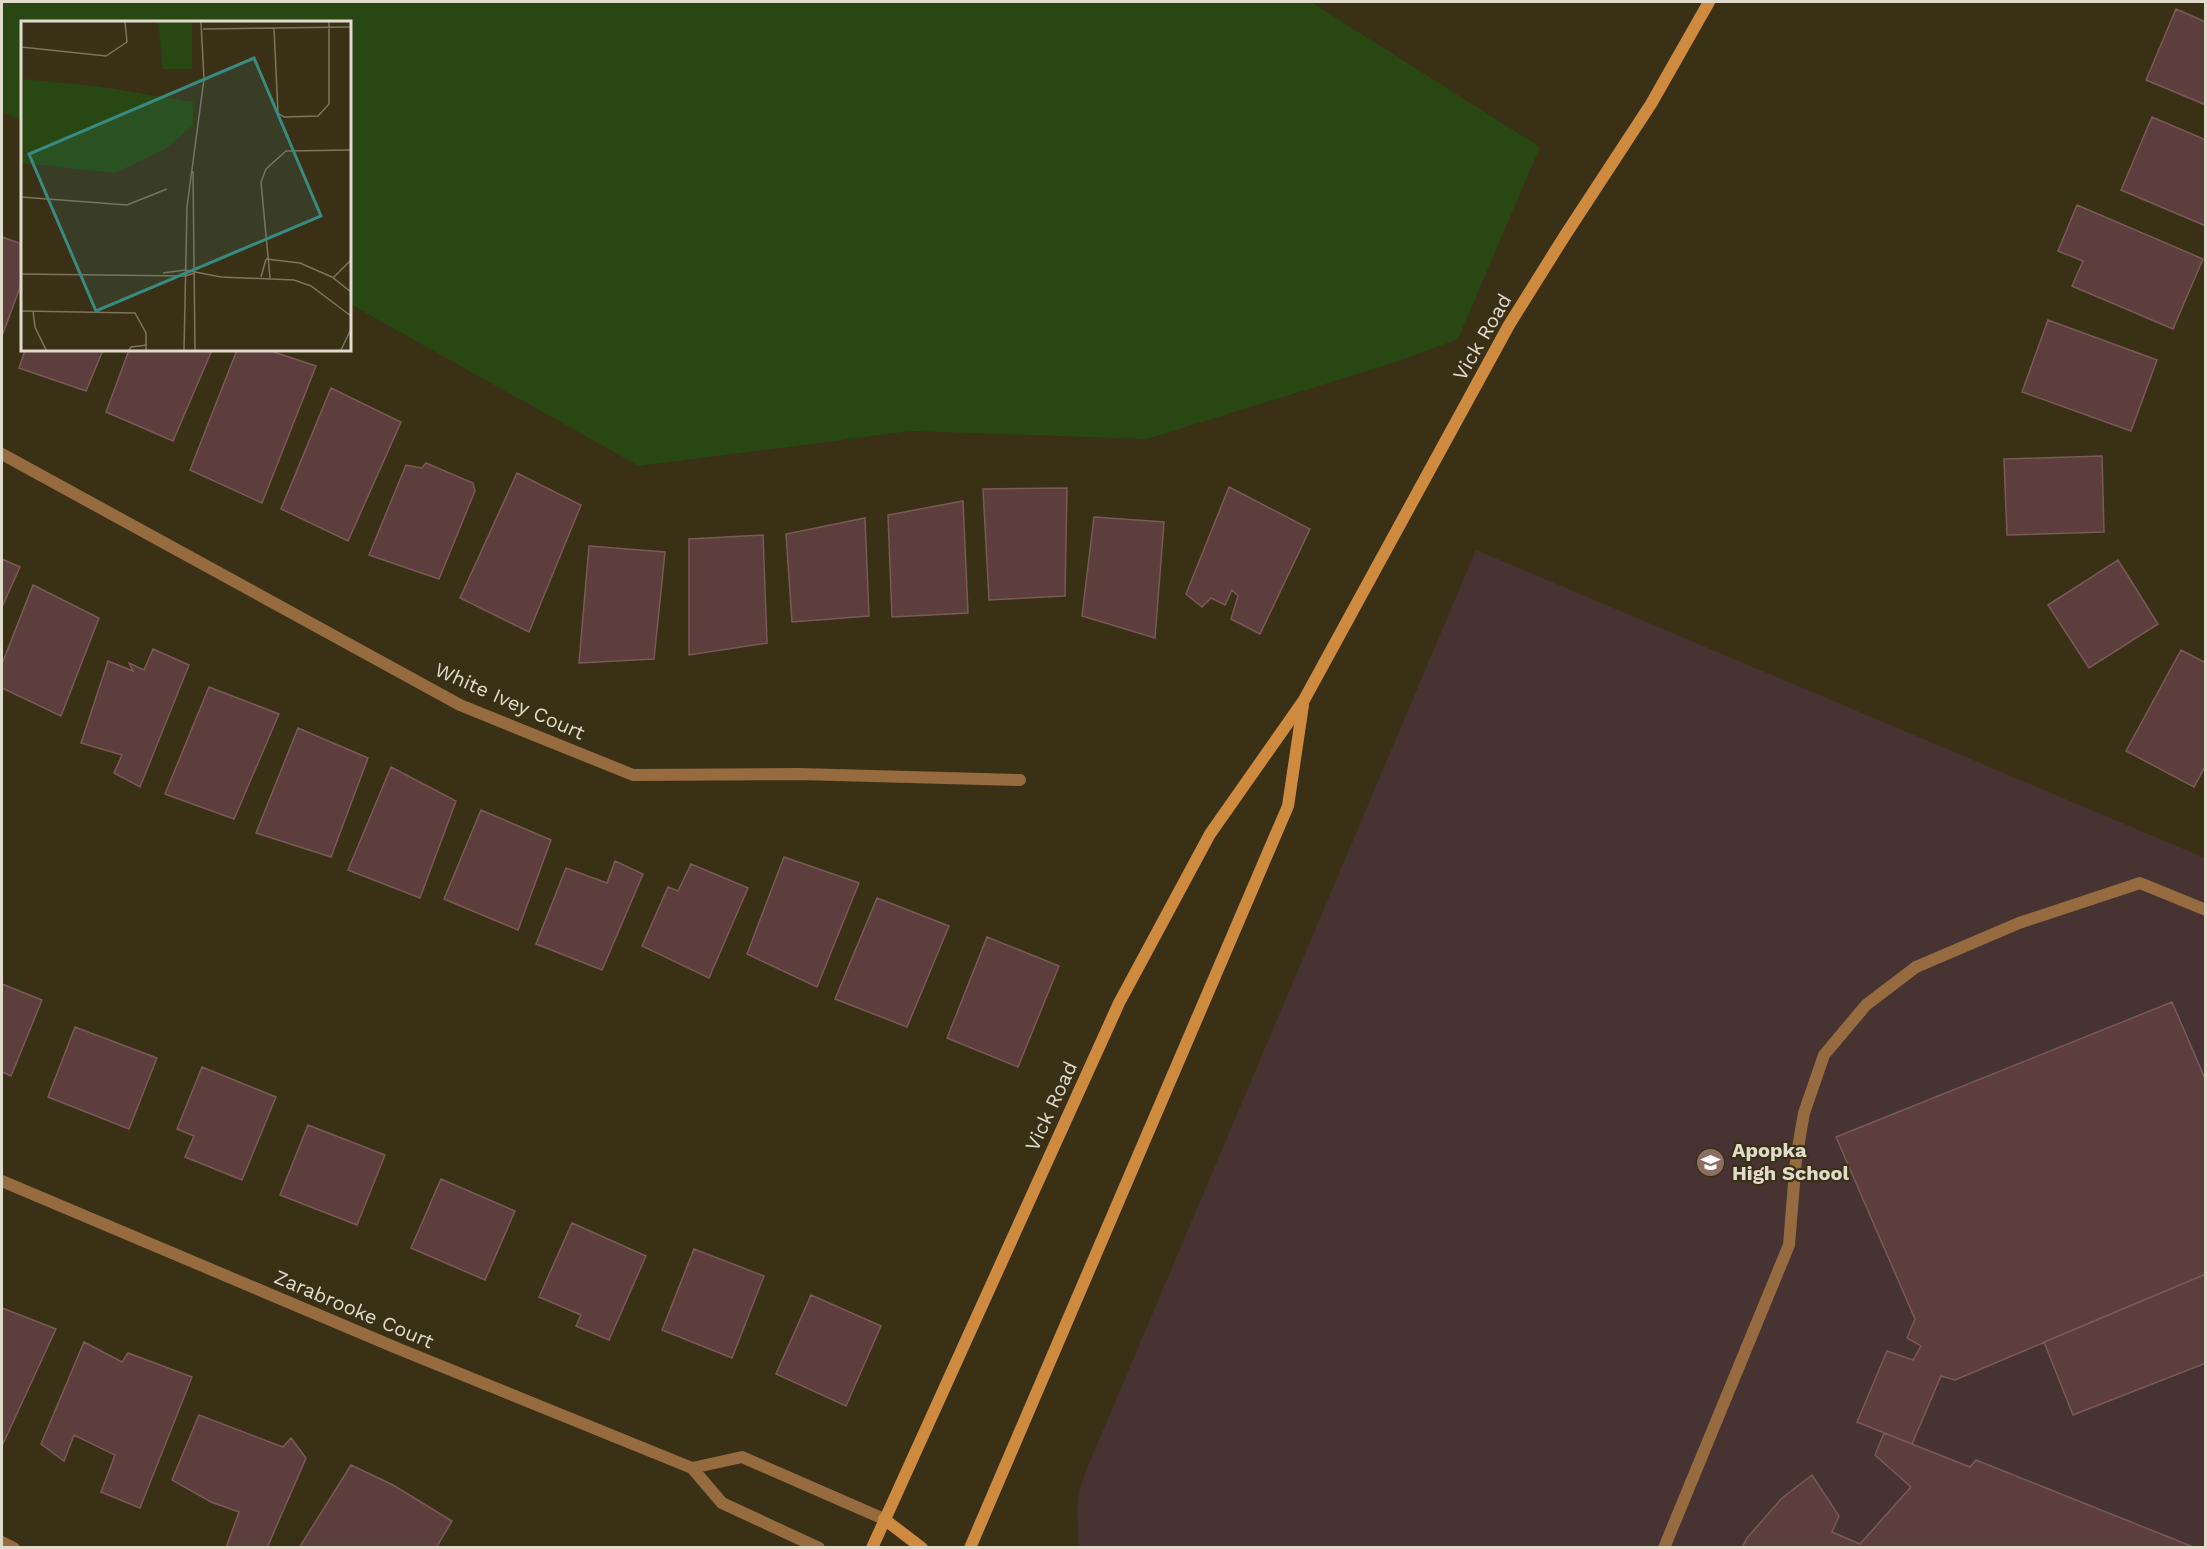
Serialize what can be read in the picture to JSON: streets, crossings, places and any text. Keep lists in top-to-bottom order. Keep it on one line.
{"streets":{"street":["Vick Road","White Ivey Court","Zarabrooke Court"]},"places":{"school or university":["Apopka High School"]}}
